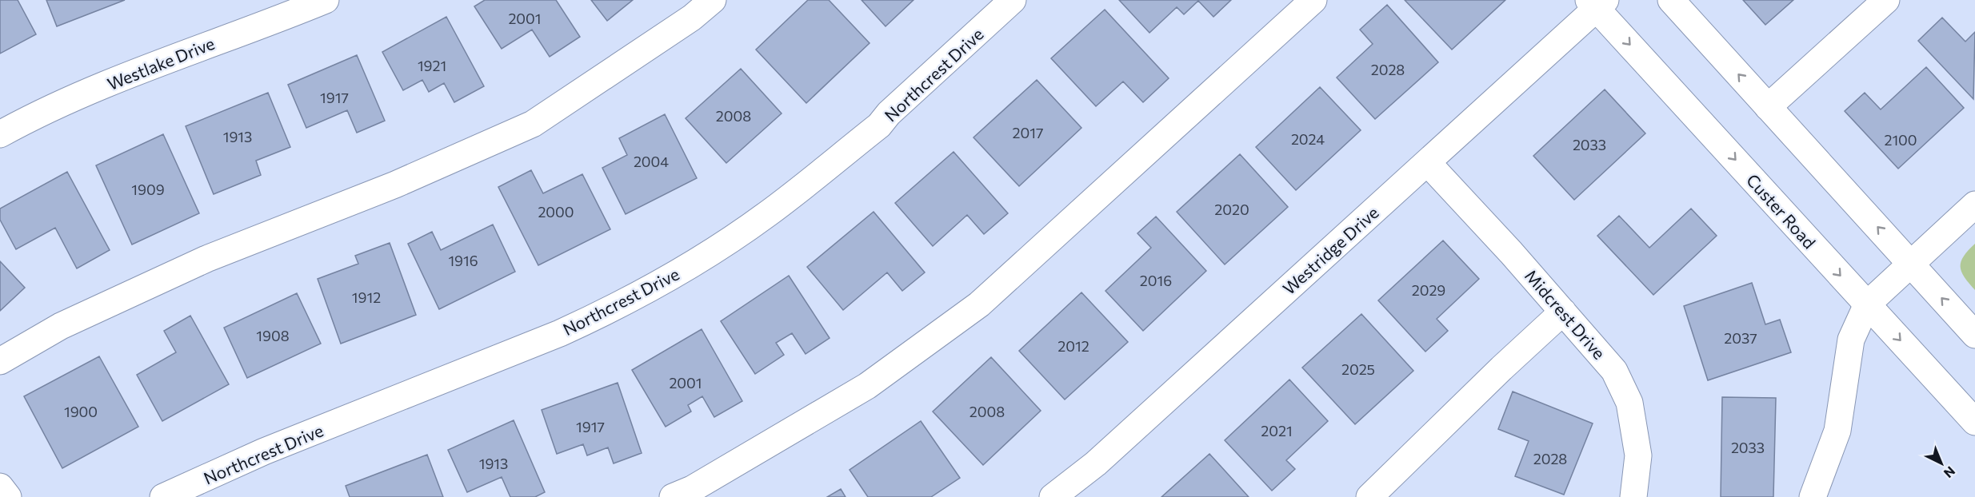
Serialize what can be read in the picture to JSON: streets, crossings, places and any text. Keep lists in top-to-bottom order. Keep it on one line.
{"streets":{"street":["Westlake Drive","Northcrest Drive","Custer Road","Westridge Drive","Midcrest Drive"]},"crossings":[["Custer Road","Westridge Drive"],["Westridge Drive","Midcrest Drive"]],"house_numbers":["2001","1921","2028","1917","2008","2017","1913","2024","2100","2033","2004","1909","2020","2000","1916","2016","2029","1912","1908","2037","2012","2025","2001","1900","2008","1917","2021","2033","2028","1913"],"north":"bottom right"}
